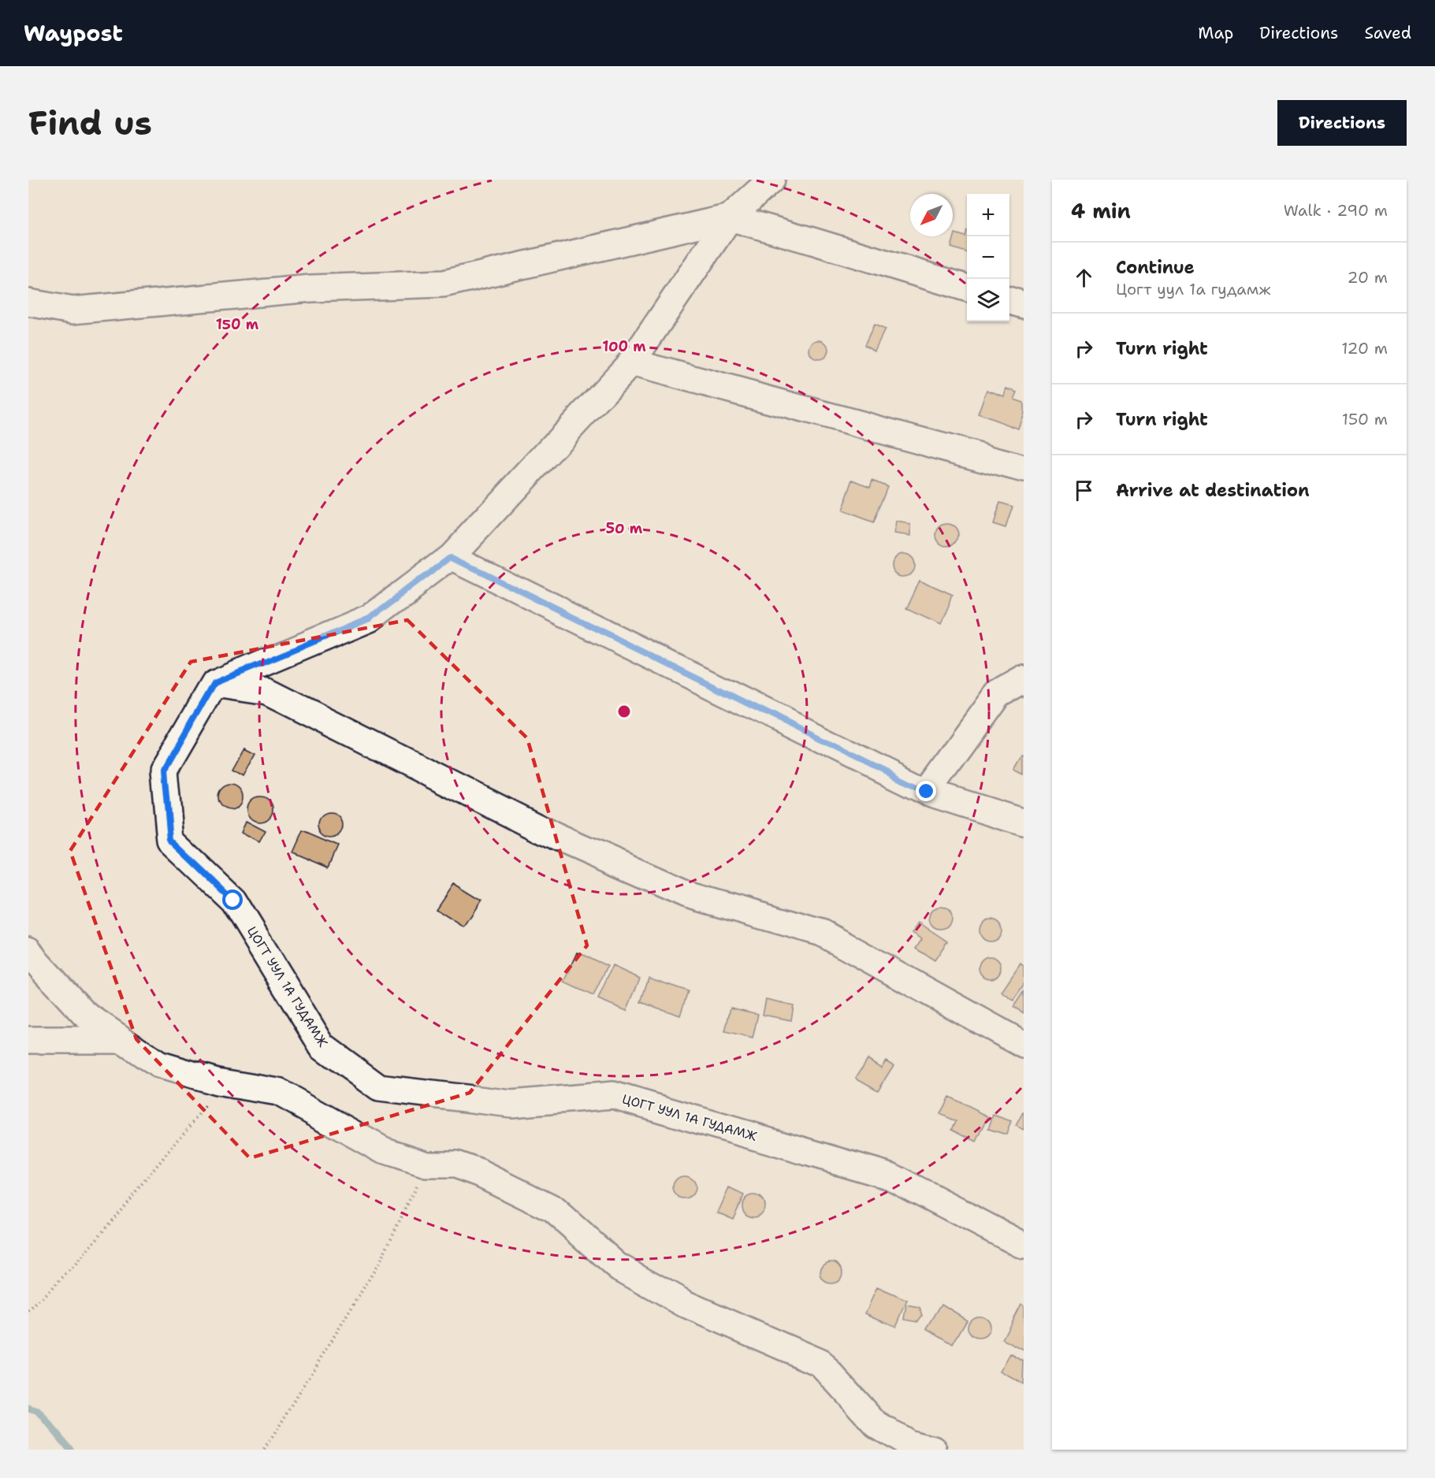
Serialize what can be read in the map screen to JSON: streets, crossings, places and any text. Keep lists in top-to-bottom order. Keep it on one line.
{"streets":{"street":["ЦОГТ УУЛ 1А ГУДАМЖ"]},"north":"bottom left","page":{"header":"Waypost","nav":["Map","Directions","Saved"],"buttons":"Directions","title":"Find us","heading":["4 min","Walk · 290 m"],"map_buttons":["+","−"],"list":[["Continue","Цогт уул 1а гудамж","20 m"],["Turn right","120 m"],["Turn right","150 m"],"Arrive at destination"]},"rings":["150 m","100 m","50 m"]}
